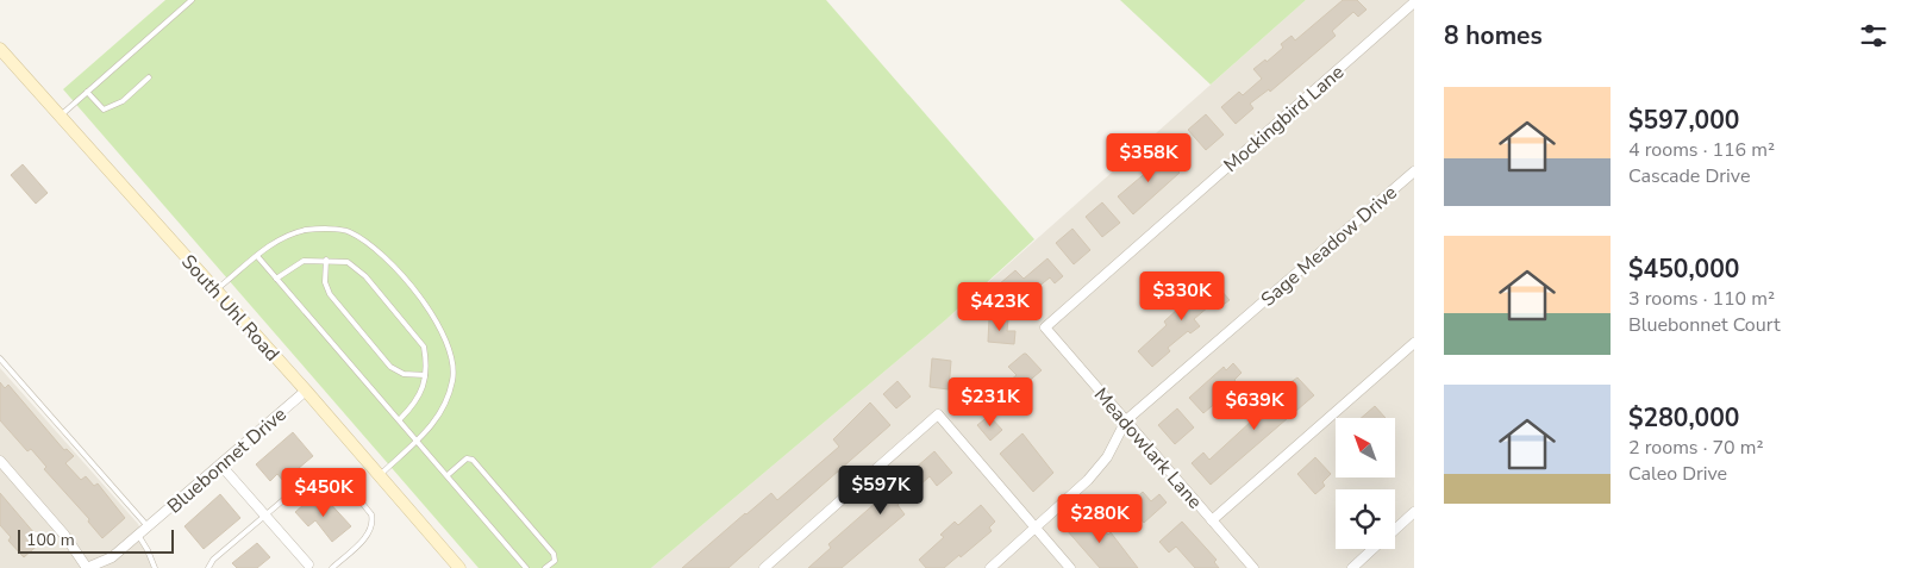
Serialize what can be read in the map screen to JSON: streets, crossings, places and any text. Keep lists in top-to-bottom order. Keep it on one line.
{"streets":{"main road":["South Uhl Road"],"street":["Mockingbird Lane","Sage Meadow Drive","Meadowlark Lane","Bluebonnet Drive"]},"crossings":[["Mockingbird Lane","Meadowlark Lane"],["Sage Meadow Drive","Meadowlark Lane"],["South Uhl Road","Bluebonnet Drive"]],"scale_bar":"100 m","north":"top left","page":{"heading":"8 homes","list":[{"name":"$597,000","note":"4 rooms · 116 m² · Cascade Drive"},{"name":"$450,000","note":"3 rooms · 110 m² · Bluebonnet Court"},{"name":"$280,000","note":"2 rooms · 70 m² · Caleo Drive"}],"price":["$358K","$330K","$423K","$231K","$639K","$597K","$450K","$280K"],"scale":"100 m"}}
